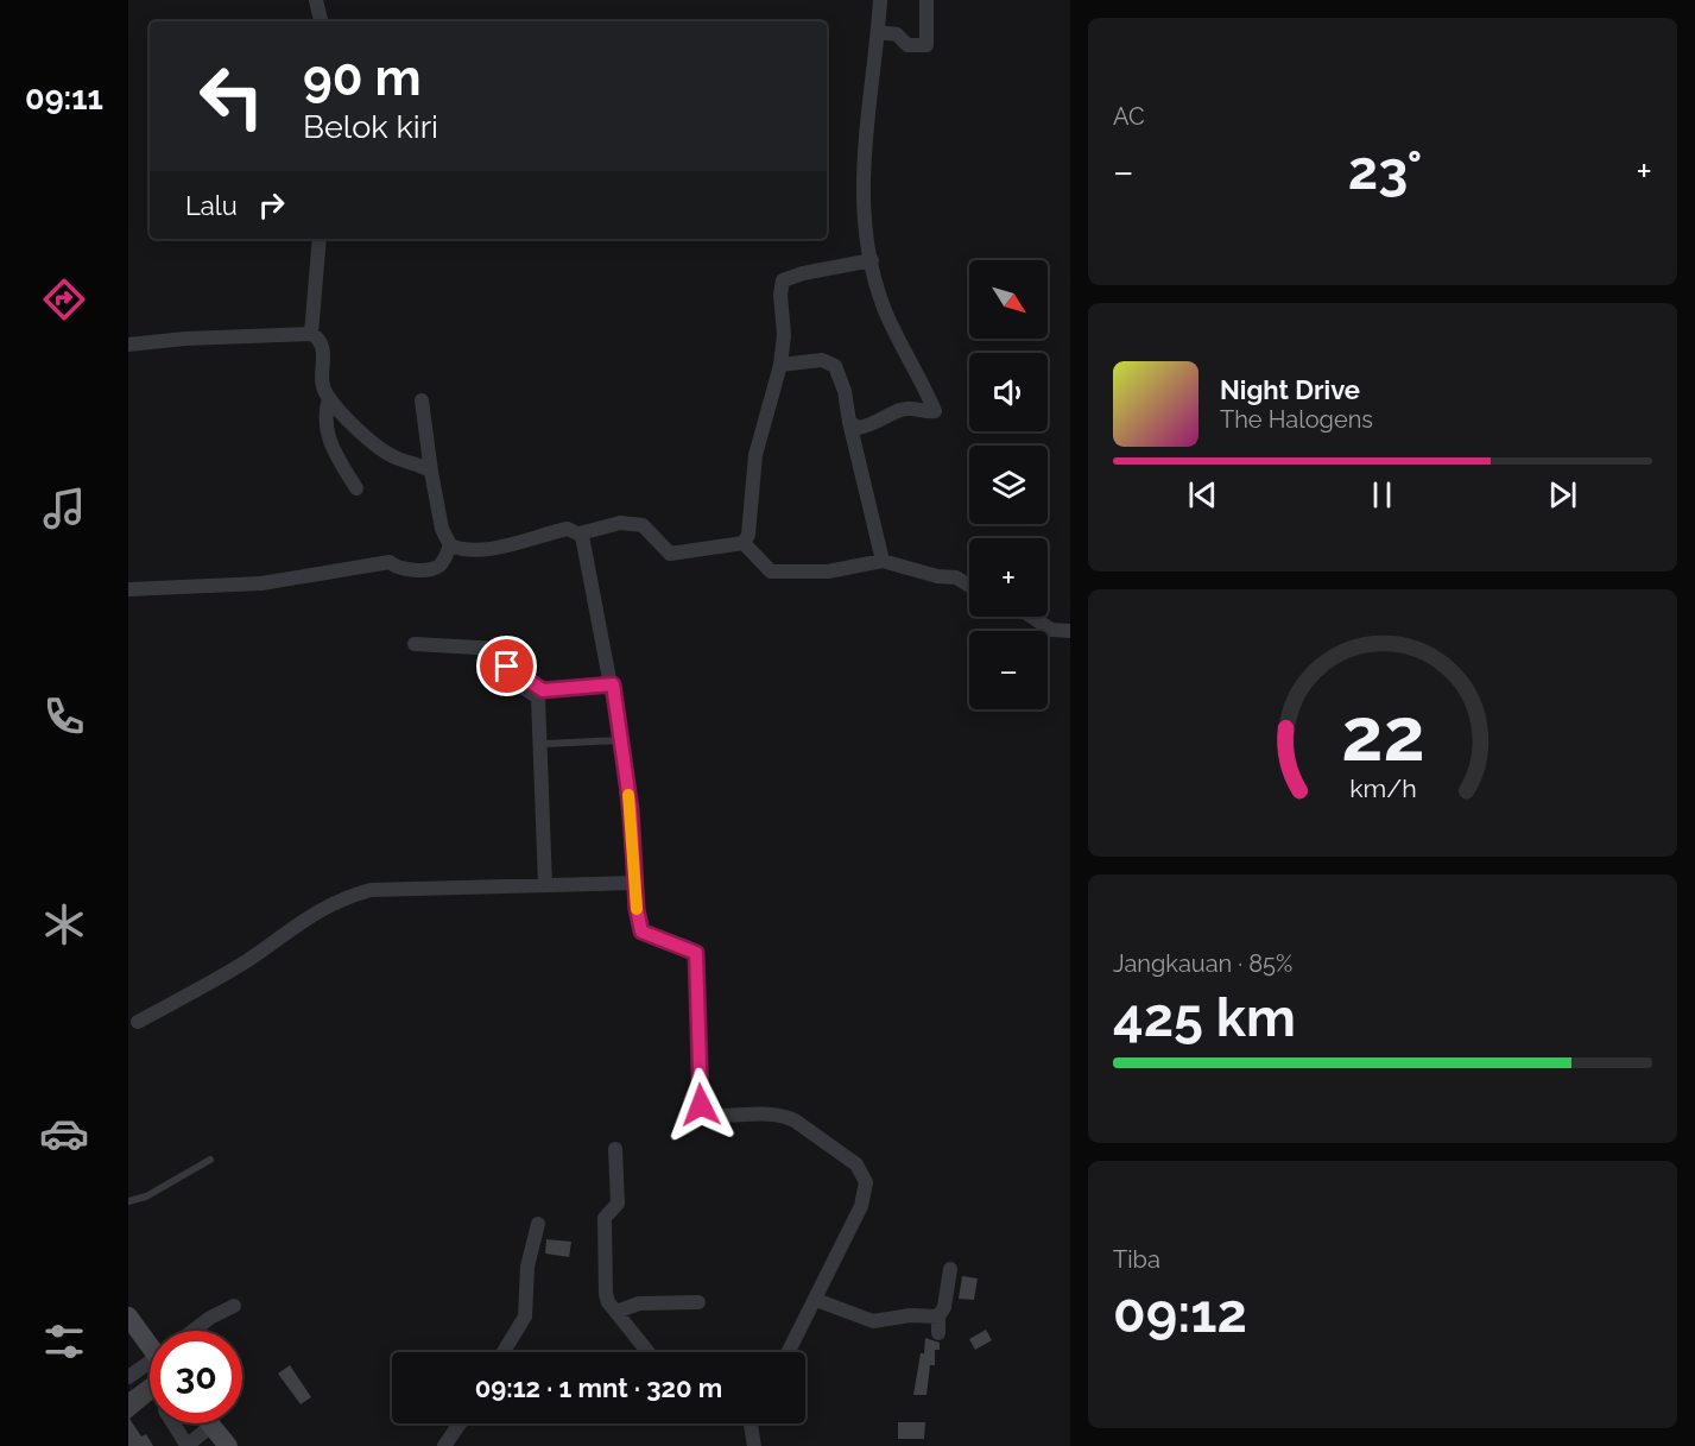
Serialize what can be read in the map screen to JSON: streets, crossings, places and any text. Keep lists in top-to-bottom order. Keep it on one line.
{"north":"bottom right","page":{"tabs":"09:11","tile":["AC",["Jangkauan · 85%","425 km"],["Tiba","09:12"]],"turn":["90 m","Belok kiri"],"heat":["−","23°","+"],"then":"Lalu","map_buttons":["+","−"],"song":["Night Drive","The Halogens"],"limit":"30","trip":"09:12 · 1 mnt · 320 m","gauge":["22","km/h"]}}
